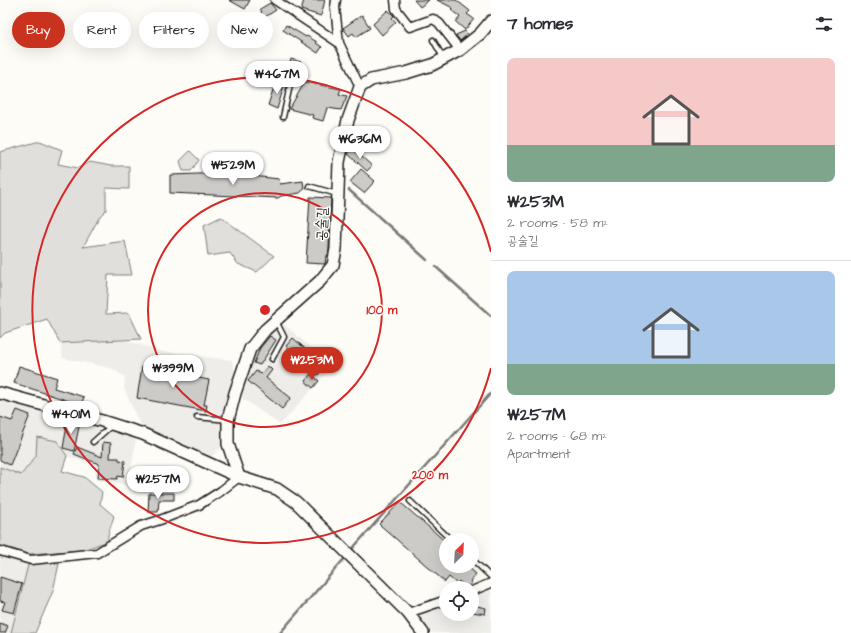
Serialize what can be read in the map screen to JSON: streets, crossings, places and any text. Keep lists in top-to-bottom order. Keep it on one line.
{"streets":{"street":["공술길"]},"north":"top right","page":{"heading":"7 homes","chip":["Buy","Rent","Filters","New"],"list":[{"name":"₩253M","note":"2 rooms · 58 m² · 공술길"},{"name":"₩257M","note":"2 rooms · 68 m² · Apartment"}],"price":["₩467M","₩636M","₩529M","₩253M","₩399M","₩401M","₩257M"]},"rings":["100 m","200 m"]}
